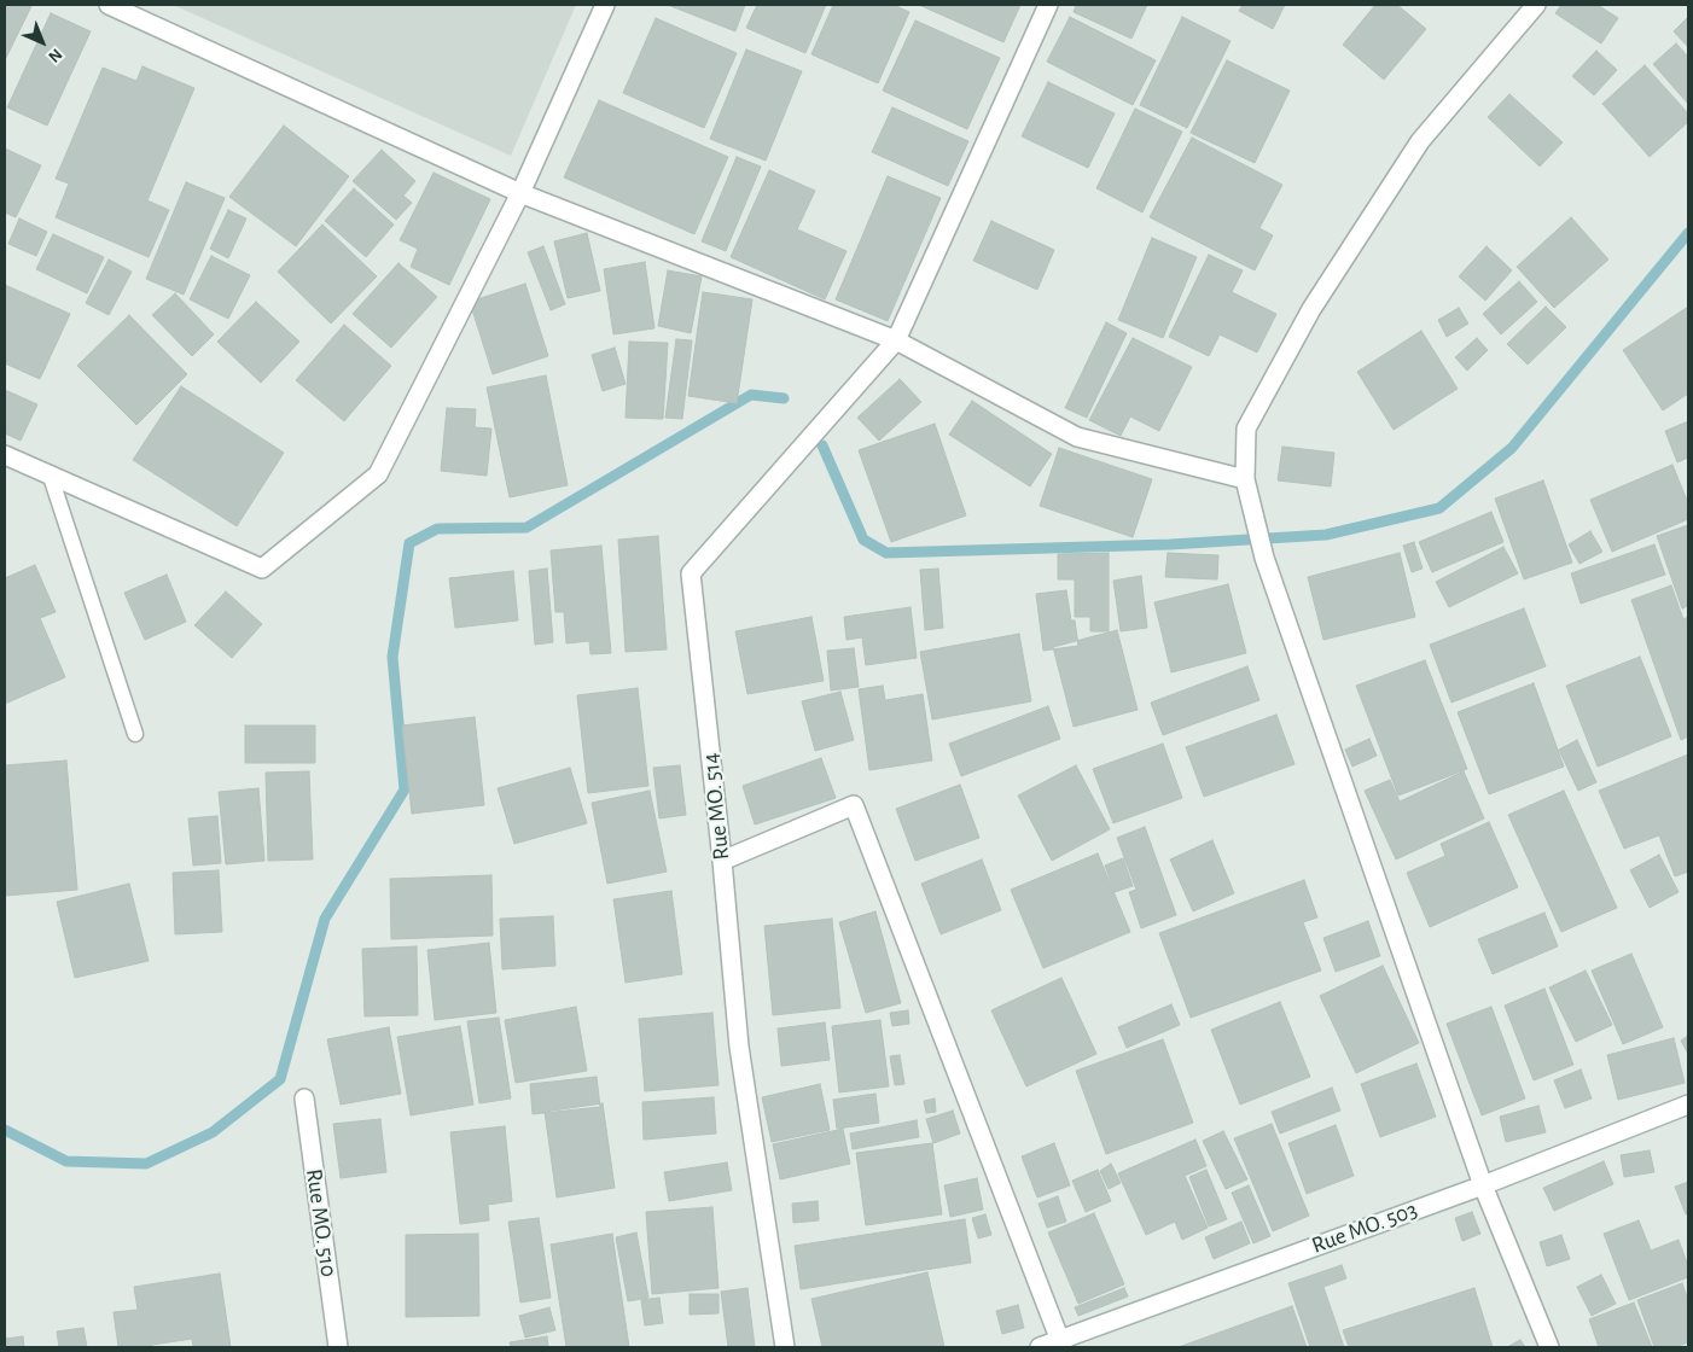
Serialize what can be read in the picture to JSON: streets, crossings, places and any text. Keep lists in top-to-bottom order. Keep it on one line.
{"streets":{"street":["Rue MO. 514","Rue MO. 510","Rue MO. 503"]},"north":"bottom right"}
